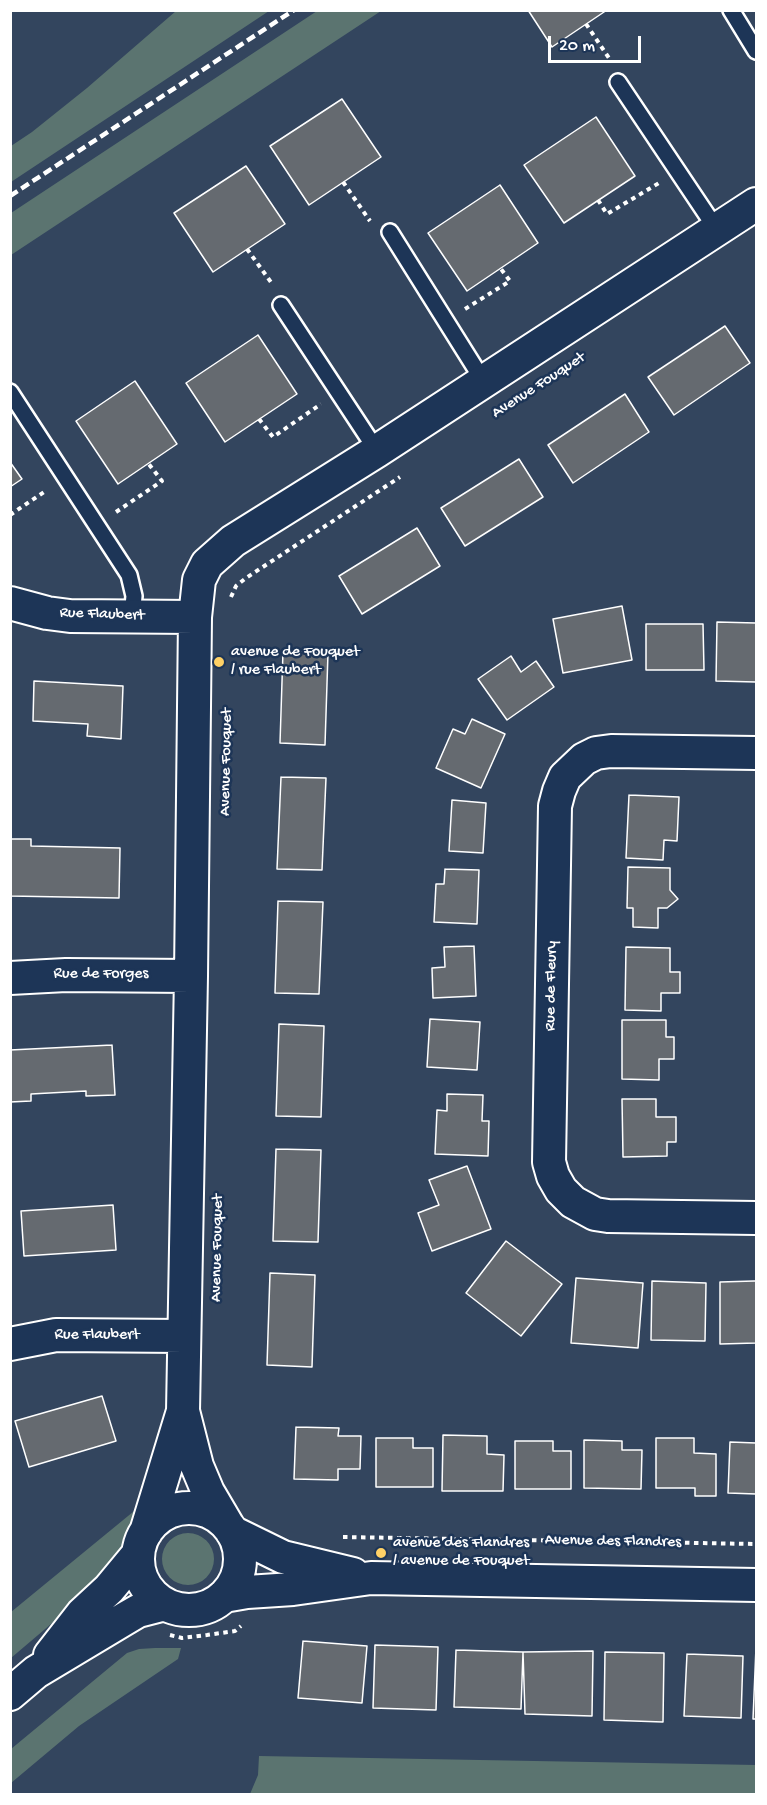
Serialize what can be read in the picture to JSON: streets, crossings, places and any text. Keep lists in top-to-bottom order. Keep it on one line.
{"streets":{"street":["Avenue Fouquet","Rue Flaubert","Rue de Forges","Rue de Fleury"],"path":["Avenue des Flandres"]},"crossings":[["Avenue Fouquet","Rue Flaubert"],["Avenue Fouquet","Rue de Forges"]],"places":["avenue de Fouquet / rue Flaubert","avenue des Flandres / avenue de Fouquet"],"scale_bar":"20 m"}
